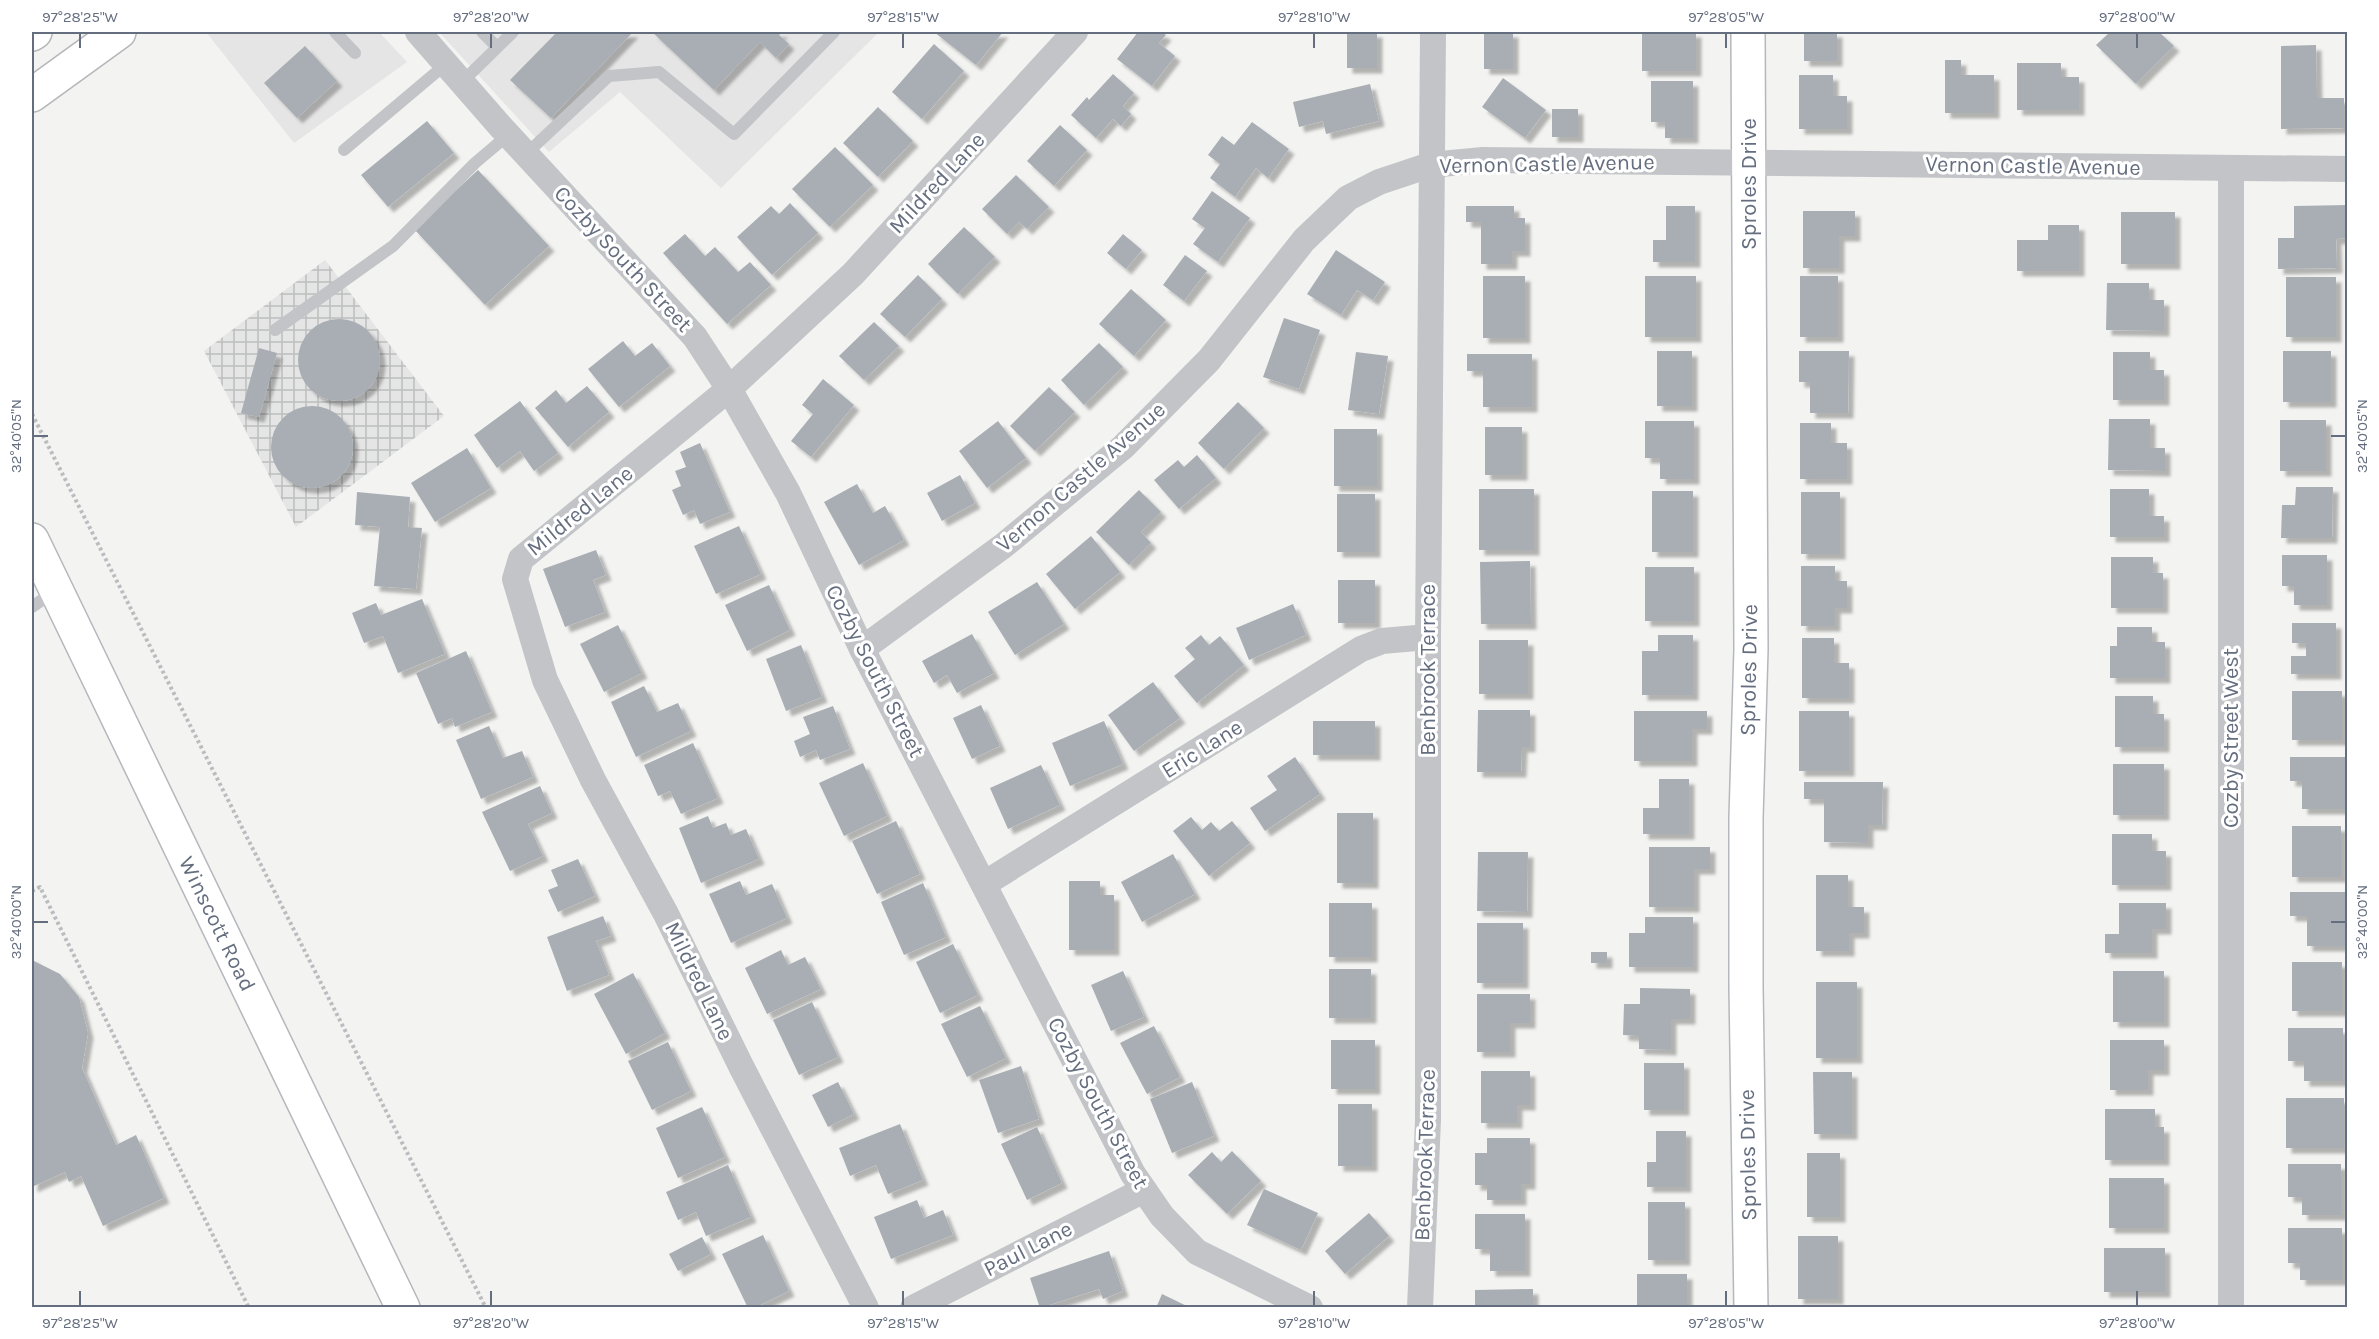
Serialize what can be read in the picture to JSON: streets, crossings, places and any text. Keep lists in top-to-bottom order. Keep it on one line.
{"streets":{"main road":["Sproles Drive","Winscott Road"],"street":["Vernon Castle Avenue","Mildred Lane","Cozby South Street","Benbrook Terrace","Cozby Street West","Eric Lane","Paul Lane"]},"crossings":[["Vernon Castle Avenue","Sproles Drive"],["Vernon Castle Avenue","Cozby South Street"],["Vernon Castle Avenue","Benbrook Terrace"],["Vernon Castle Avenue","Cozby Street West"],["Mildred Lane","Cozby South Street"],["Cozby South Street","Eric Lane"],["Cozby South Street","Paul Lane"],["Benbrook Terrace","Eric Lane"]],"coordinates":["97°28'25\"W","97°28'20\"W","97°28'15\"W","97°28'10\"W","97°28'05\"W","97°28'00\"W","32°40'05\"N","32°40'00\"N"]}
